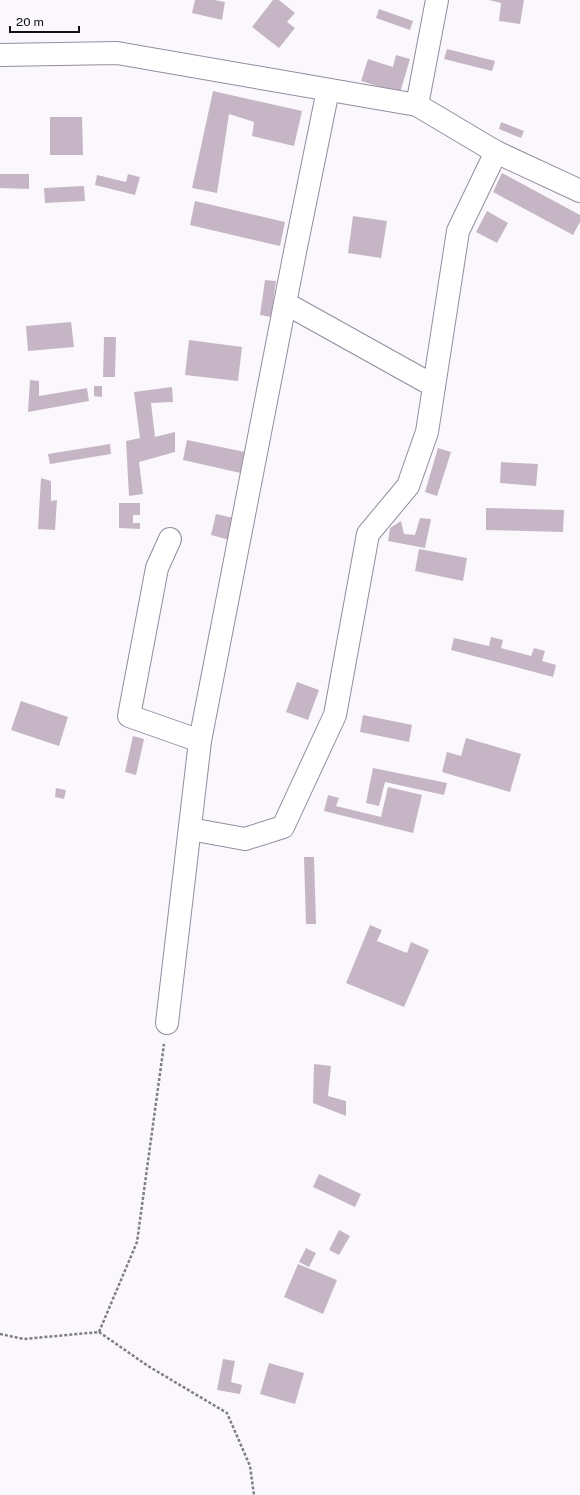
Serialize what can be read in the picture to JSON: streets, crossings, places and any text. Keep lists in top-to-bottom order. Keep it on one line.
{"scale_bar":"20 m"}
